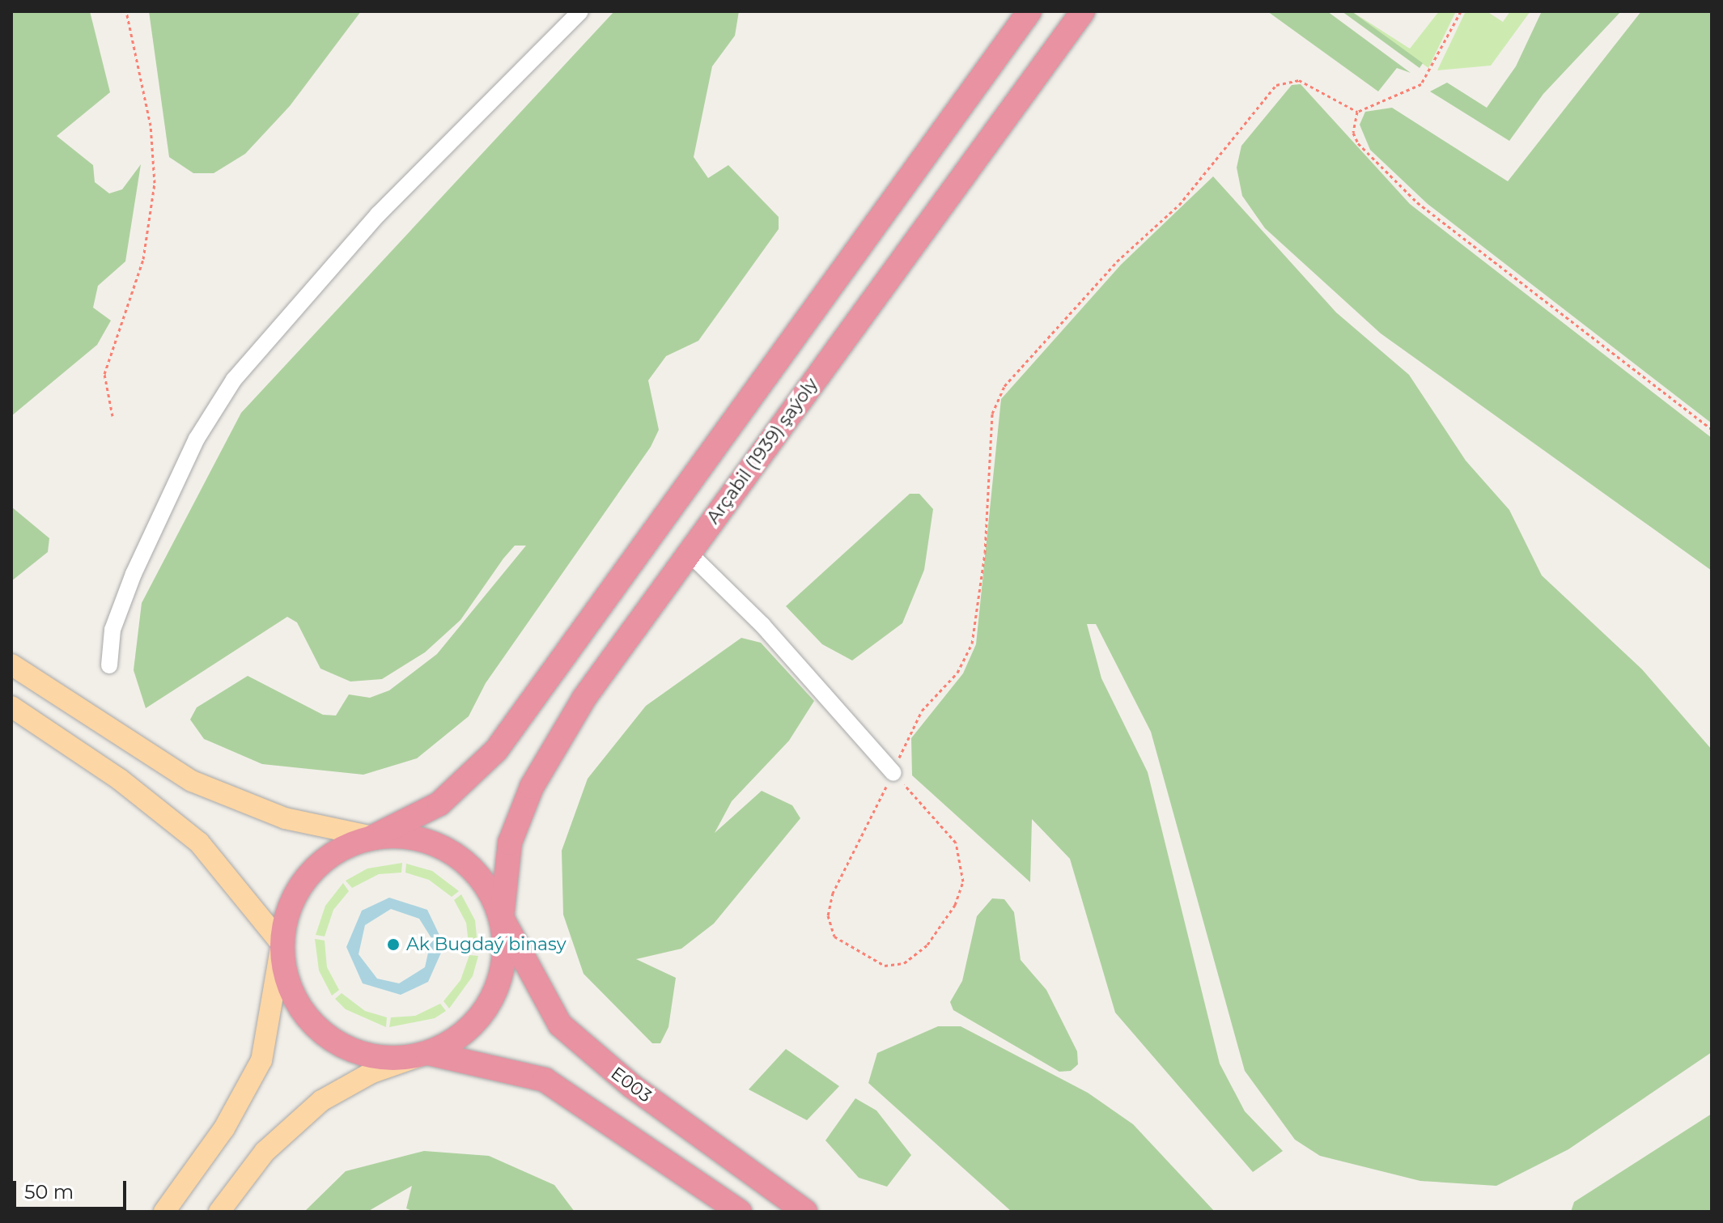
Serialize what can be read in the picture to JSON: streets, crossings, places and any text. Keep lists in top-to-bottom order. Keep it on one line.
{"streets":{"highway":["Arçabil (1939) şaýoly","E003"]},"crossings":[["Arçabil (1939) şaýoly","E003"]],"places":["Ak Bugdaý binasy"],"scale_bar":"50 m"}
